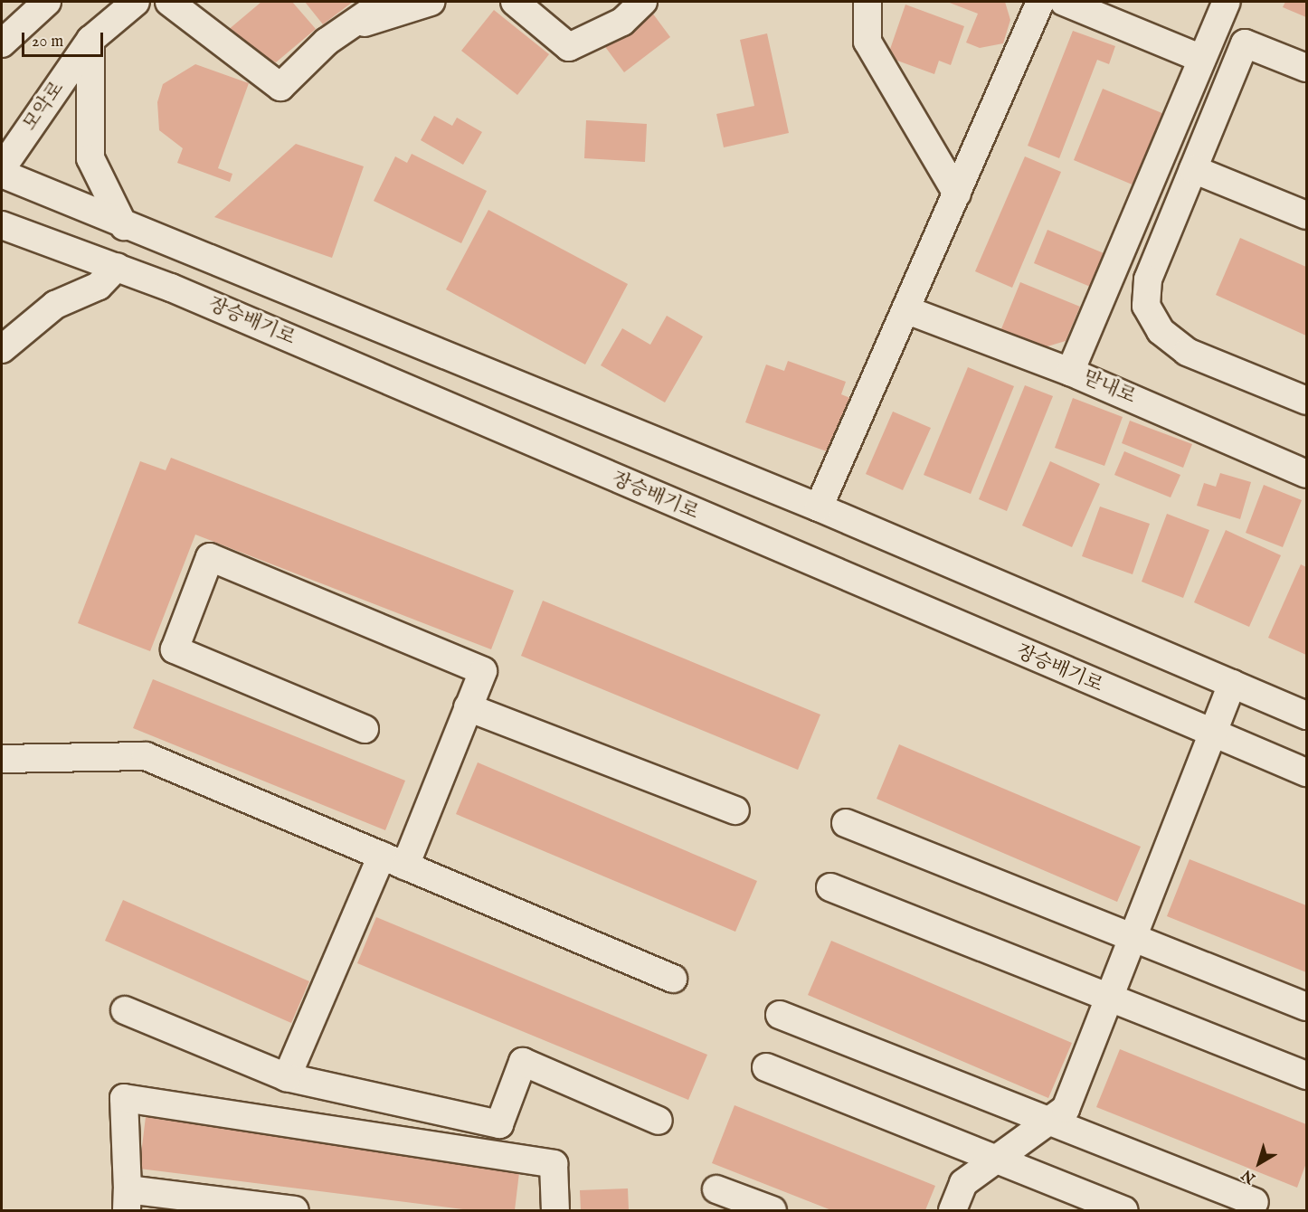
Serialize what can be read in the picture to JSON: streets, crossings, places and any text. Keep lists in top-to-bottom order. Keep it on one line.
{"streets":{"street":["모악로","장승배기로","맏내로"]},"scale_bar":"20 m","north":"bottom left"}
